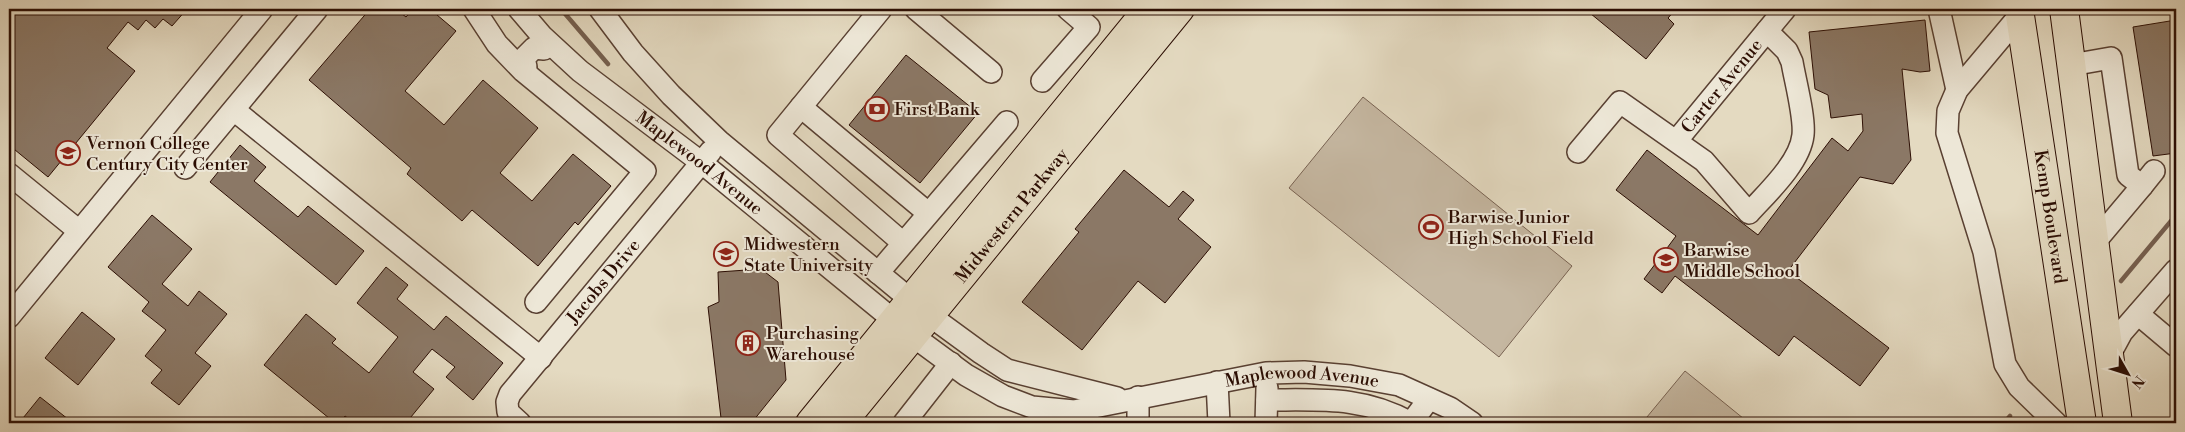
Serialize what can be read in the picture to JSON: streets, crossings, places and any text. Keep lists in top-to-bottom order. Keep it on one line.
{"streets":{"main road":["Midwestern Parkway","Kemp Boulevard"],"street":["Carter Avenue","Maplewood Avenue","Jacobs Drive"]},"crossings":[["Maplewood Avenue","Midwestern Parkway"],["Maplewood Avenue","Jacobs Drive"]],"places":{"bank":["First Bank"],"school or university":["Vernon College Century City Center","Midwestern State University","Barwise Middle School"],"sports":["Barwise Junior High School Field"],"building":["Purchasing Warehouse"]},"north":"bottom right"}
